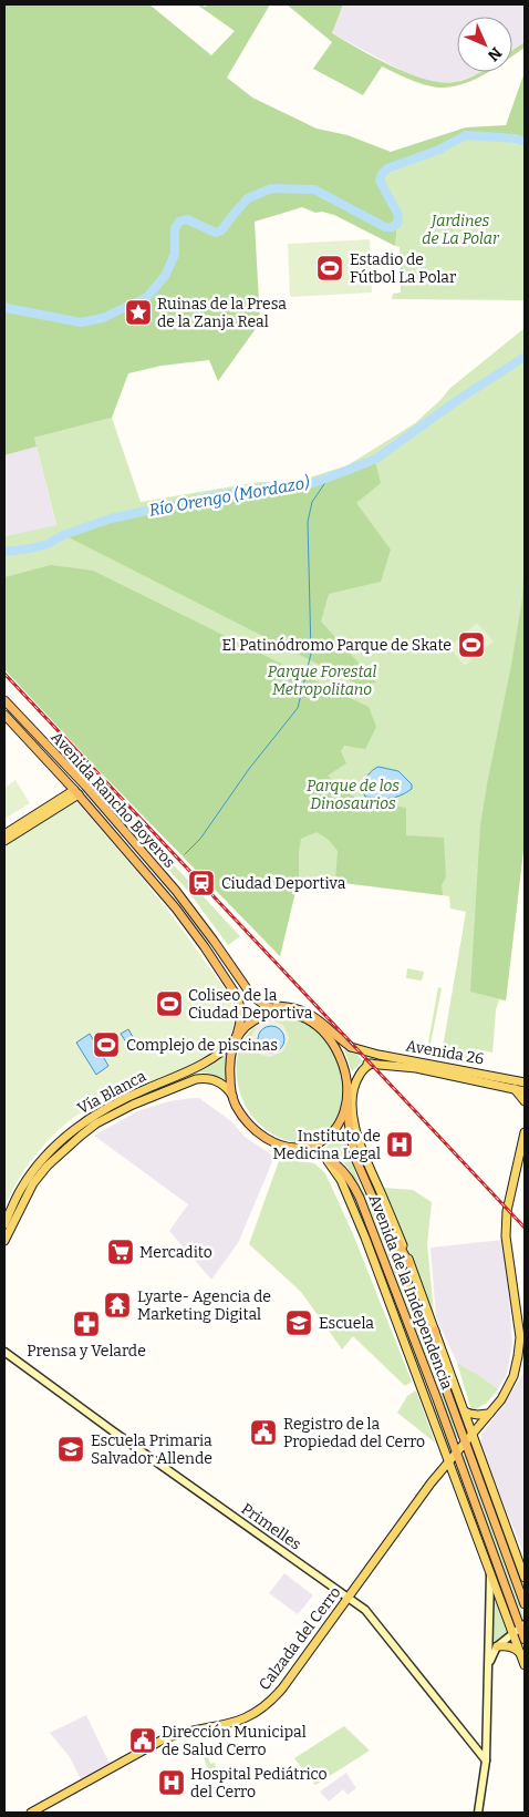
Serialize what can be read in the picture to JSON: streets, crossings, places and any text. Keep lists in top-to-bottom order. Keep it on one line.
{"streets":{"highway":["Avenida Rancho Boyeros","Avenida de la Independencia"],"main road":["Avenida 26","Vía Blanca","Primelles","Calzada del Cerro"]},"crossings":[["Avenida Rancho Boyeros","Avenida 26"],["Avenida Rancho Boyeros","Vía Blanca"],["Avenida Rancho Boyeros","Avenida de la Independencia"],["Avenida 26","Vía Blanca"],["Avenida 26","Avenida de la Independencia"],["Vía Blanca","Avenida de la Independencia"],["Avenida de la Independencia","Calzada del Cerro"],["Primelles","Calzada del Cerro"]],"water":["Río Orengo (Mordazo)"],"parks":["Jardines de La Polar","Parque Forestal Metropolitano","Parque de los Dinosaurios"],"places":{"sports":["Estadio de Fútbol La Polar","El Patinódromo Parque de Skate","Coliseo de la Ciudad Deportiva","Complejo de piscinas"],"place":["Ruinas de la Presa de la Zanja Real"],"station":["Ciudad Deportiva"],"hospital":["Instituto de Medicina Legal","Hospital Pediátrico del Cerro"],"supermarket":["Mercadito"],"temple":["Lyarte- Agencia de Marketing Digital"],"school or university":["Escuela","Escuela Primaria Salvador Allende"],"pharmacy":["Prensa y Velarde"],"public building":["Registro de la Propiedad del Cerro","Dirección Municipal de Salud Cerro"]},"north":"bottom right"}
